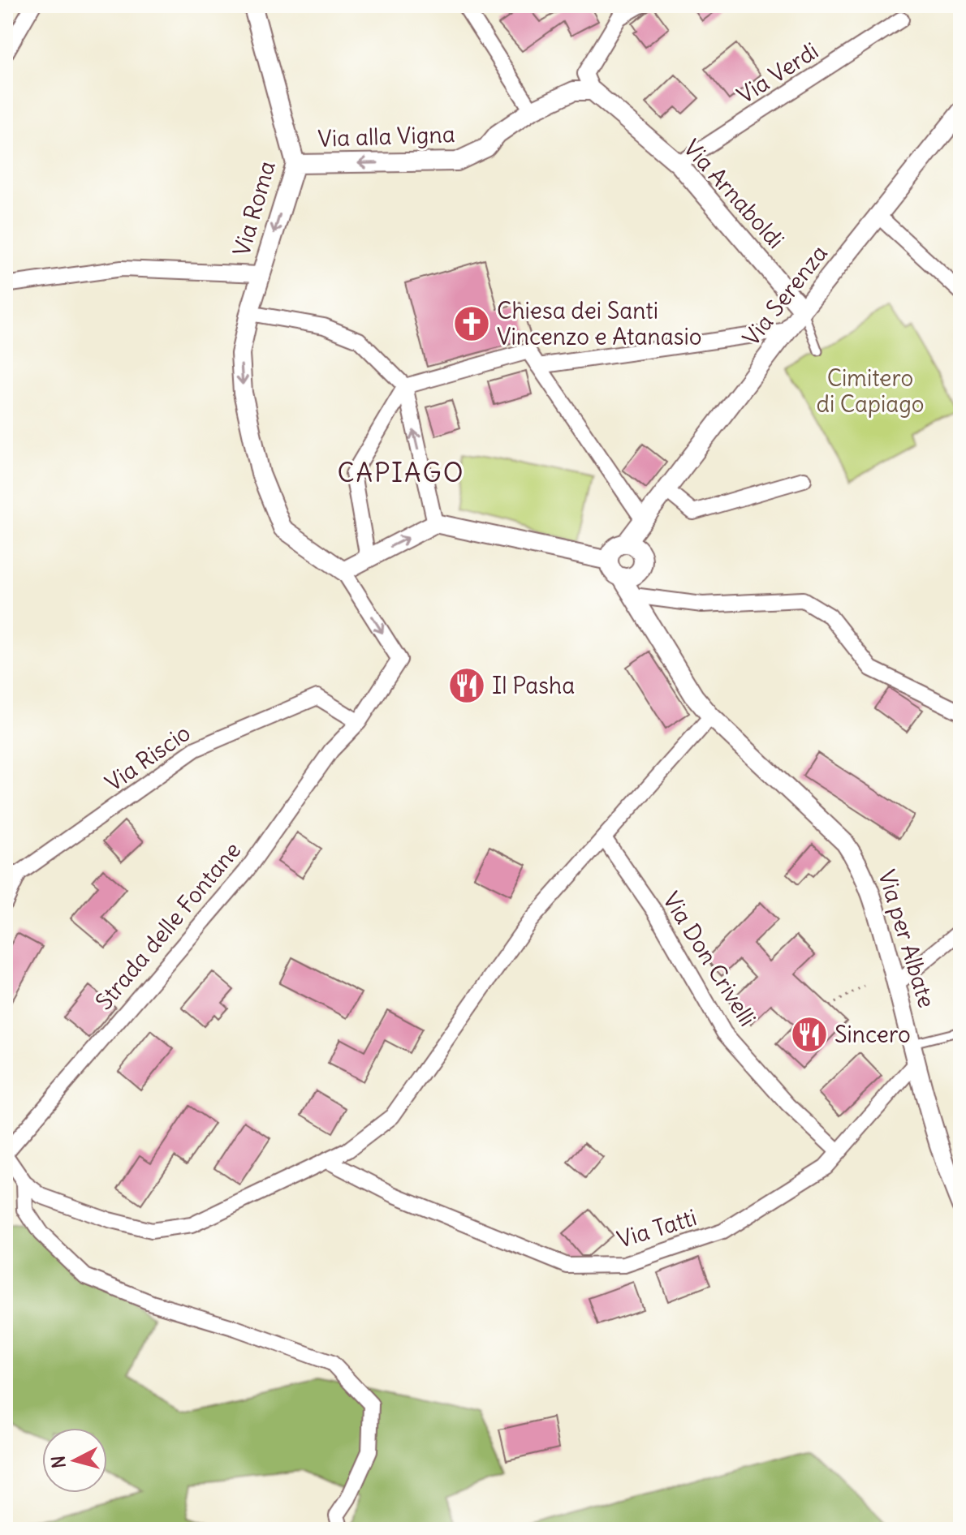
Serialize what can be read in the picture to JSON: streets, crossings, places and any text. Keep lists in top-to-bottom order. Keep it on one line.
{"streets":{"street":["Via Verdi","Via alla Vigna","Via Arnaboldi","Via Roma","Via Serenza","Via Riscio","Strada delle Fontane","Via per Albate","Via Don Crivelli","Via Tatti"]},"crossings":[["Via Verdi","Via Arnaboldi"],["Via alla Vigna","Via Arnaboldi"],["Via alla Vigna","Via Roma"],["Via Arnaboldi","Via Serenza"],["Via Roma","Strada delle Fontane"],["Via Serenza","Via per Albate"],["Via Riscio","Strada delle Fontane"],["Via per Albate","Via Tatti"],["Via Don Crivelli","Via Tatti"]],"one_way":["Via alla Vigna","Via Roma"],"districts":["CAPIAGO"],"parks":["Cimitero di Capiago"],"places":{"church":["Chiesa dei Santi Vincenzo e Atanasio"],"restaurant":["Il Pasha","Sincero"]},"north":"left"}
